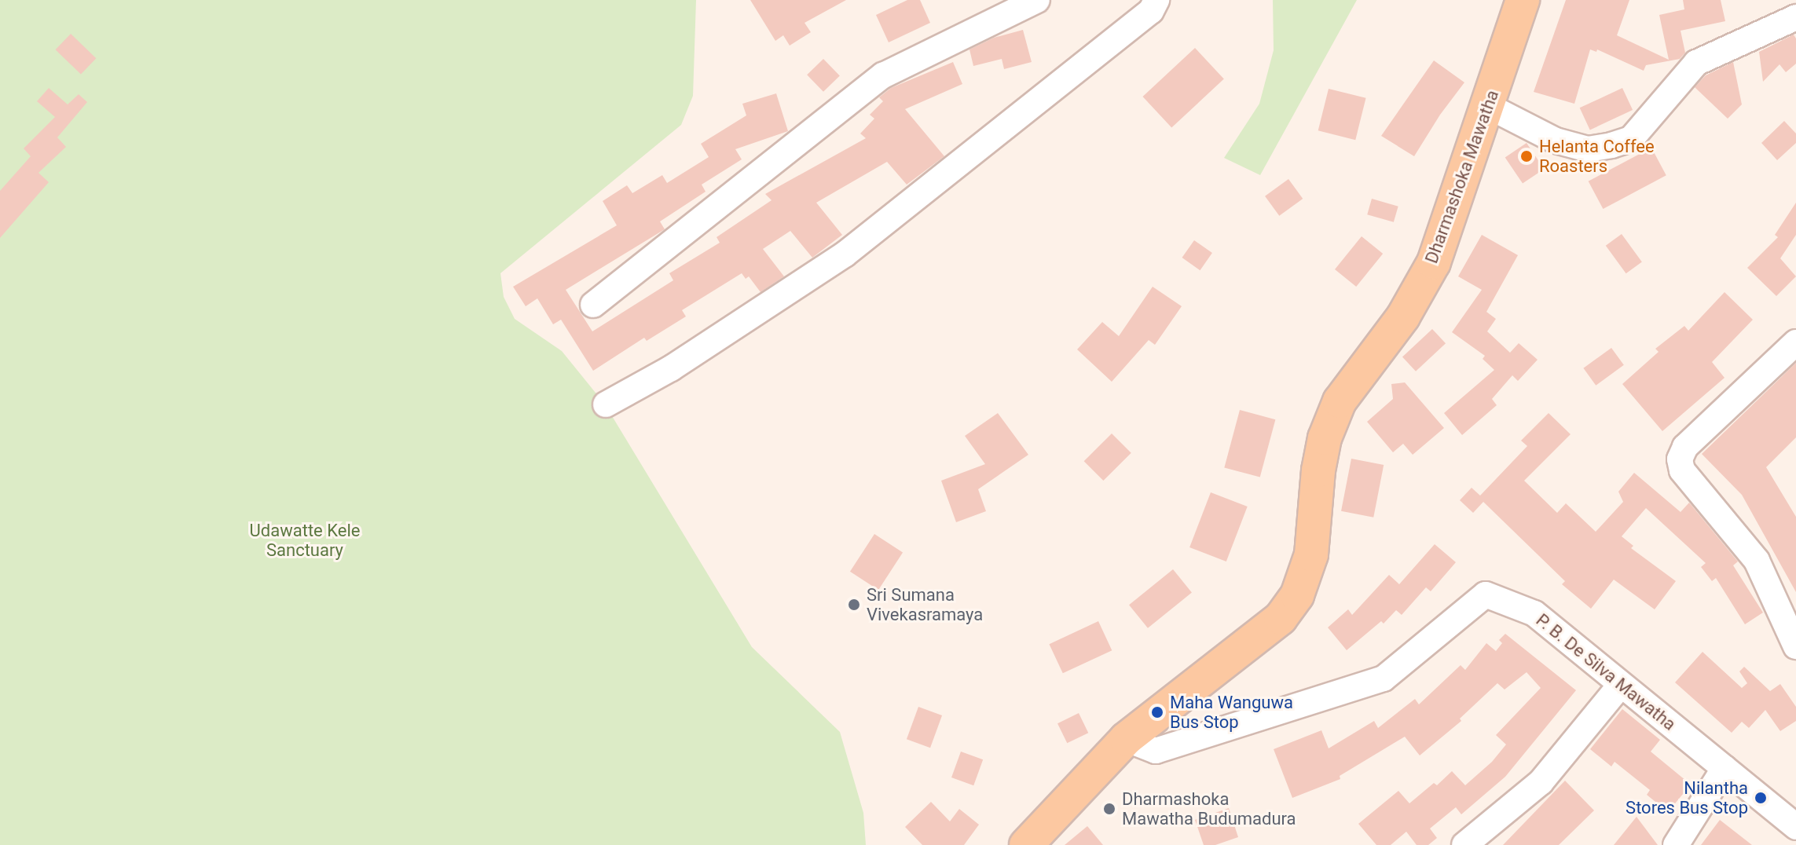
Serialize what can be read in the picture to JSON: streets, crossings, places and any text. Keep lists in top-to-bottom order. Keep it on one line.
{"streets":{"main road":["Dharmashoka Mawatha"],"street":["P. B. De Silva Mawatha"]},"crossings":[["Dharmashoka Mawatha","P. B. De Silva Mawatha"]],"parks":["Udawatte Kele Sanctuary"],"places":["Helanta Coffee Roasters","Sri Sumana Vivekasramaya","Maha Wanguwa Bus Stop","Nilantha Stores Bus Stop","Dharmashoka Mawatha Budumadura"]}
